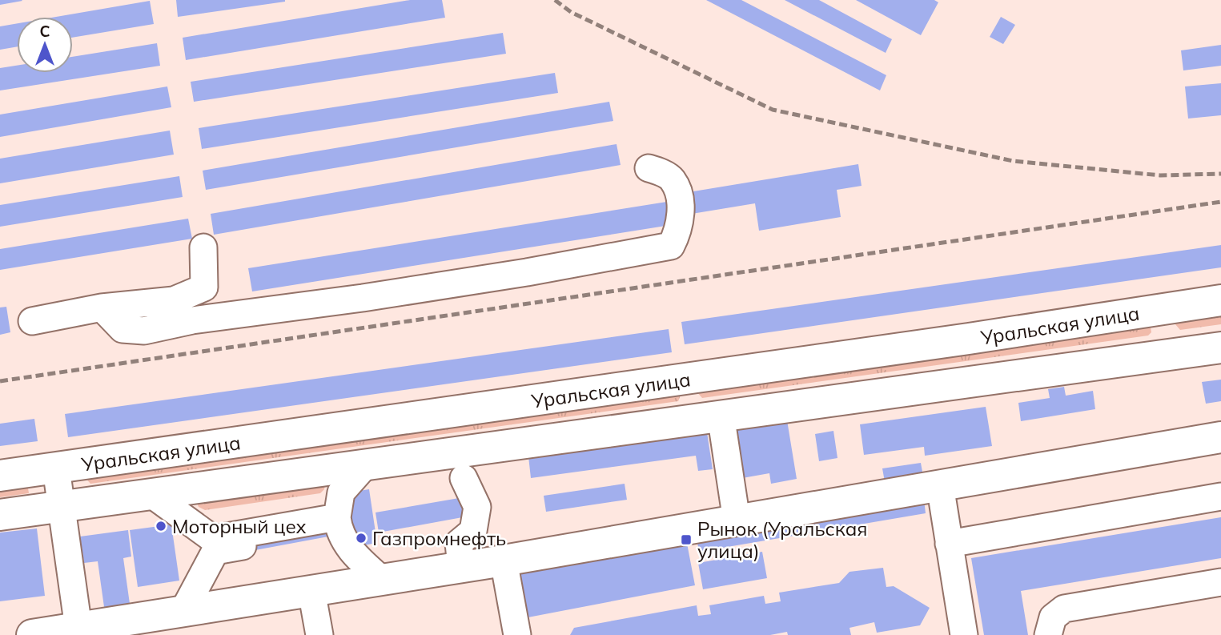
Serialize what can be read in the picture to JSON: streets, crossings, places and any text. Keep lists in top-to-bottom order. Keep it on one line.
{"streets":{"main road":["Уральская улица"]},"places":{"other":["Моторный цех","Газпромнефть"],"transit":["Рынок (Уральская улица)"]},"north":"top"}
